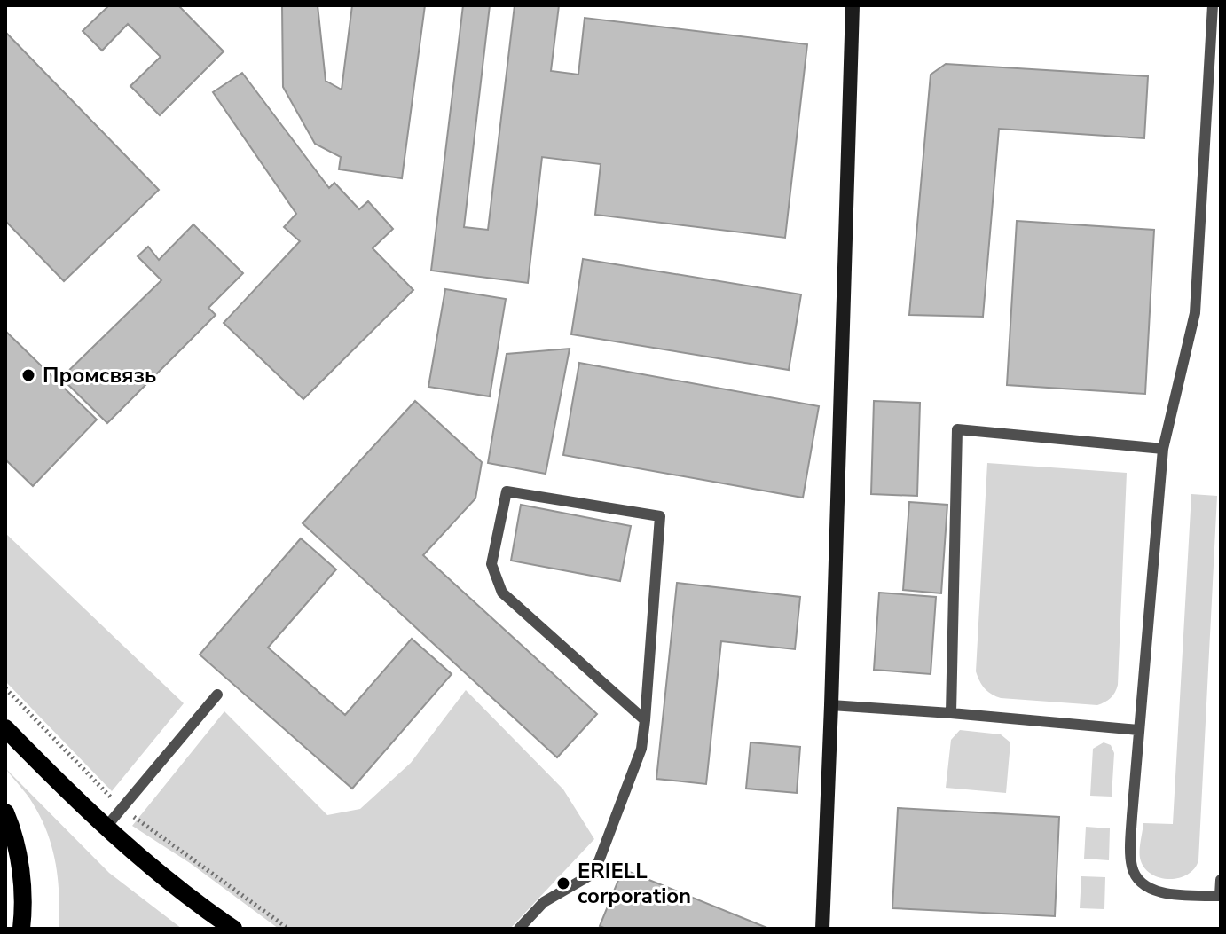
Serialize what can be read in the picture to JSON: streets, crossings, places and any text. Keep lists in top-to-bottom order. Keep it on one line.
{"places":["Промсвязь","ERIELL corporation"]}
